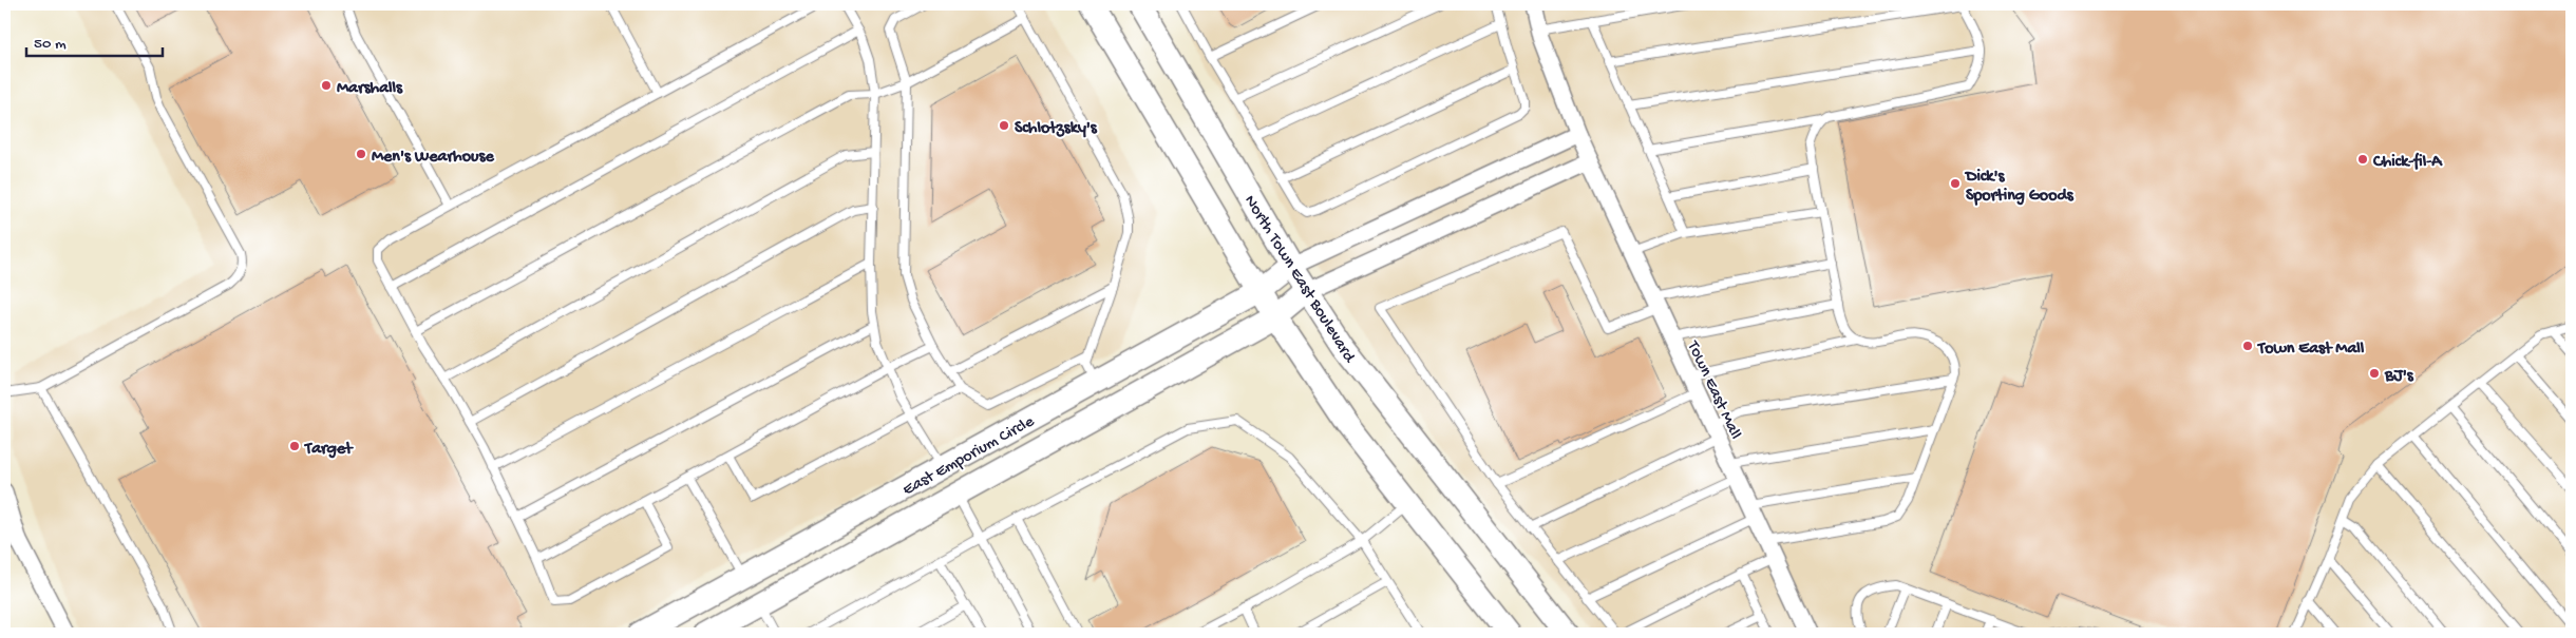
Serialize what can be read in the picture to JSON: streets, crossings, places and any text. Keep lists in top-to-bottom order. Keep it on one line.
{"streets":{"main road":["North Town East Boulevard","East Emporium Circle"],"street":["Town East Mall"]},"crossings":[["North Town East Boulevard","East Emporium Circle"]],"places":["Marshalls","Schlotzsky's","Men's Wearhouse","Chick-fil-A","Dick's Sporting Goods","Town East Mall","BJ's","Target"],"scale_bar":"50 m"}
